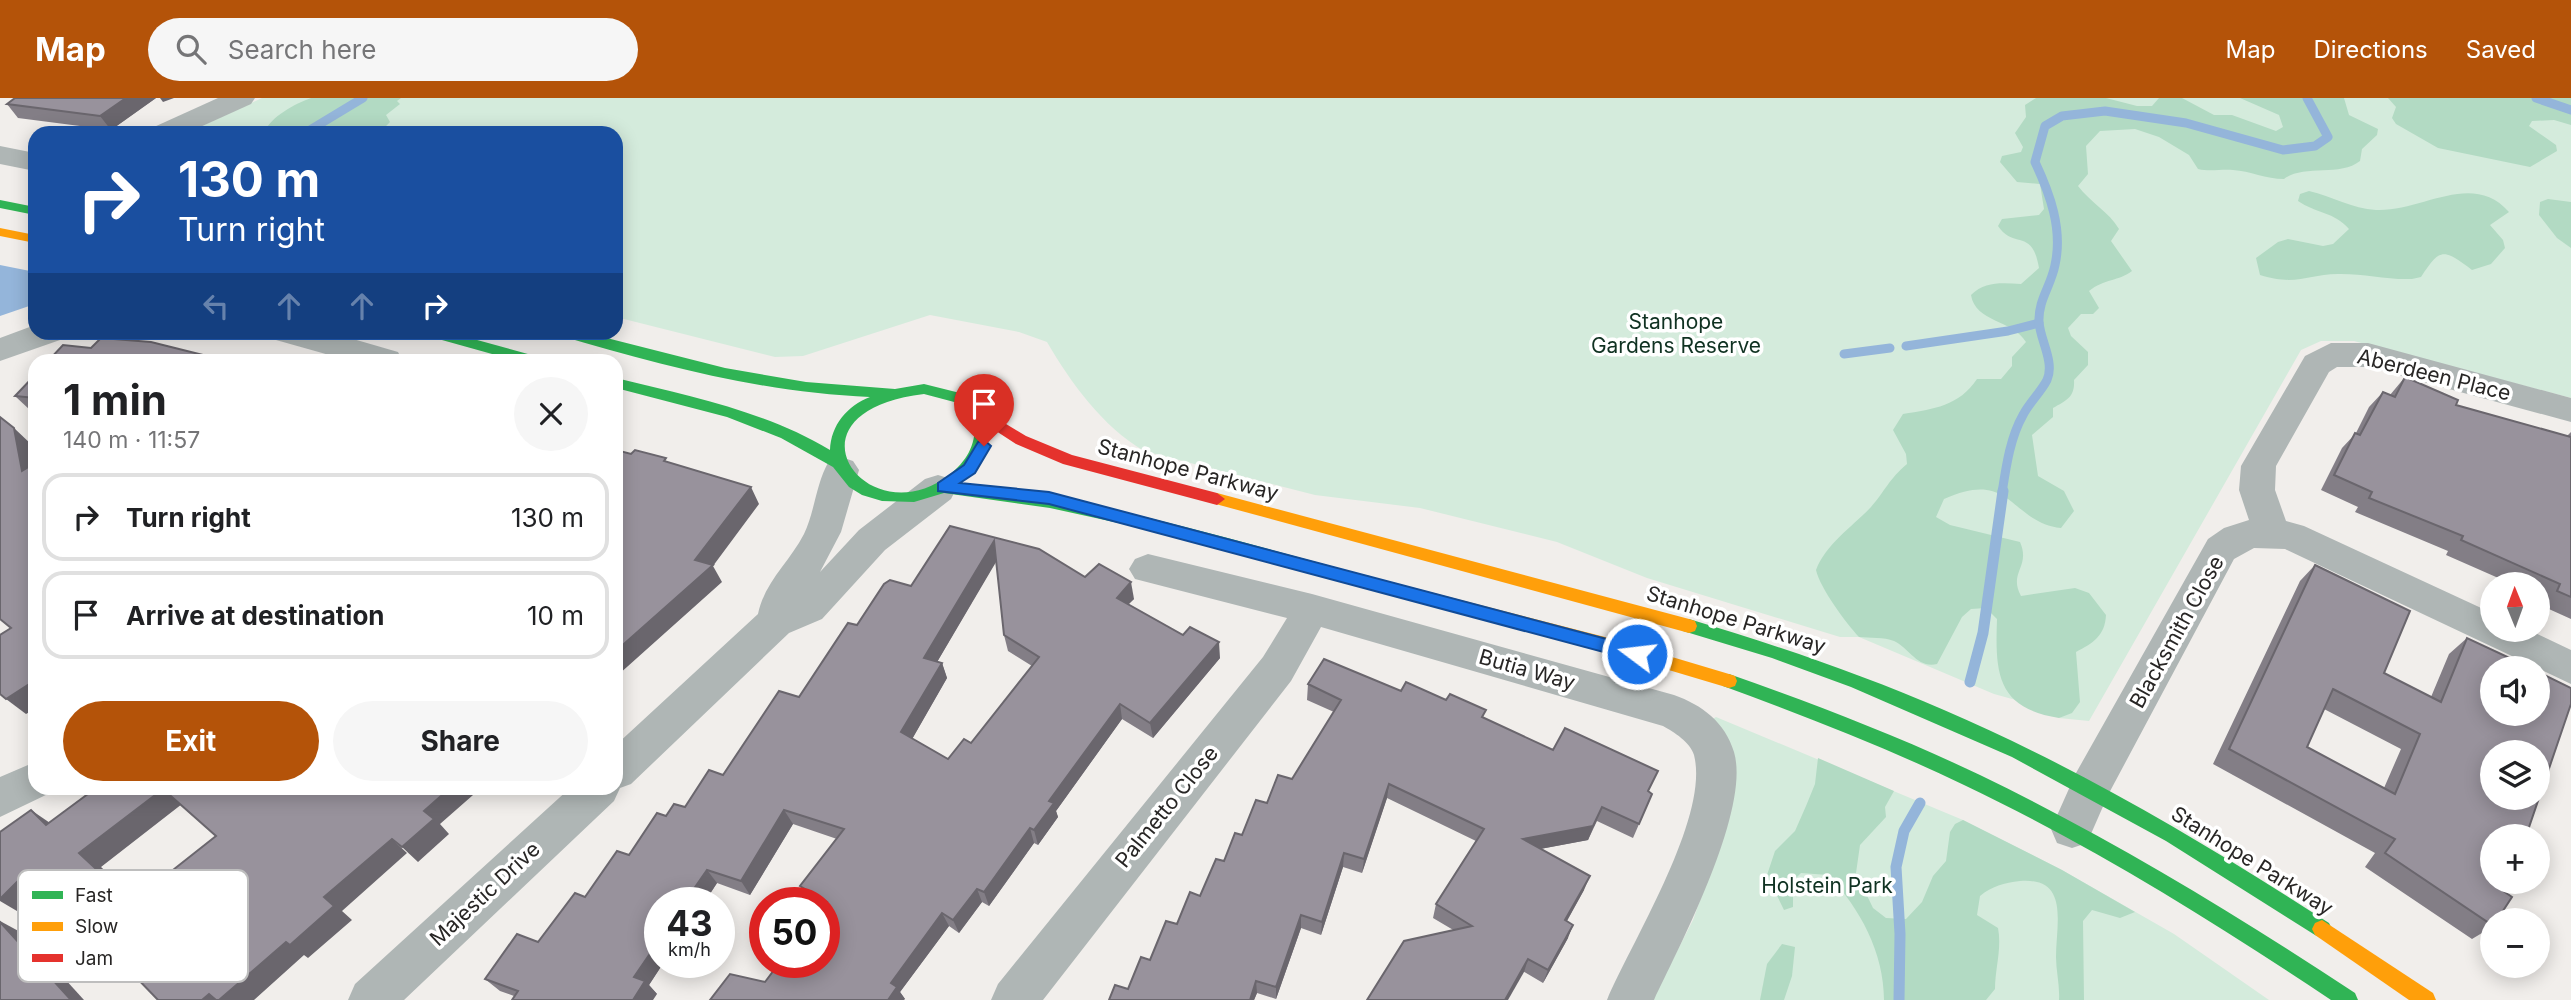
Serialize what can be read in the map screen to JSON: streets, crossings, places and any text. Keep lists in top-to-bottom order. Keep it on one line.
{"streets":{"main road":["Stanhope Parkway"],"street":["Aberdeen Place","Blacksmith Close","Butia Way","Palmetto Close","Majestic Drive"]},"crossings":[["Aberdeen Place","Blacksmith Close"],["Stanhope Parkway","Blacksmith Close"],["Butia Way","Palmetto Close"]],"parks":["Stanhope Gardens Reserve","Holstein Park"],"legend":["Fast","Slow","Jam"],"north":"top","page":{"header":"Map","search":"Search here","nav":["Map","Directions","Saved"],"turn":["130 m","Turn right"],"heading":["1 min","140 m · 11:57"],"list":[{"name":"Turn right","value":"130 m"},{"name":"Arrive at destination","value":"10 m"}],"map_buttons":["+","−"],"buttons":["Exit","Share"],"speed":"43 km/h","limit":"50"}}
